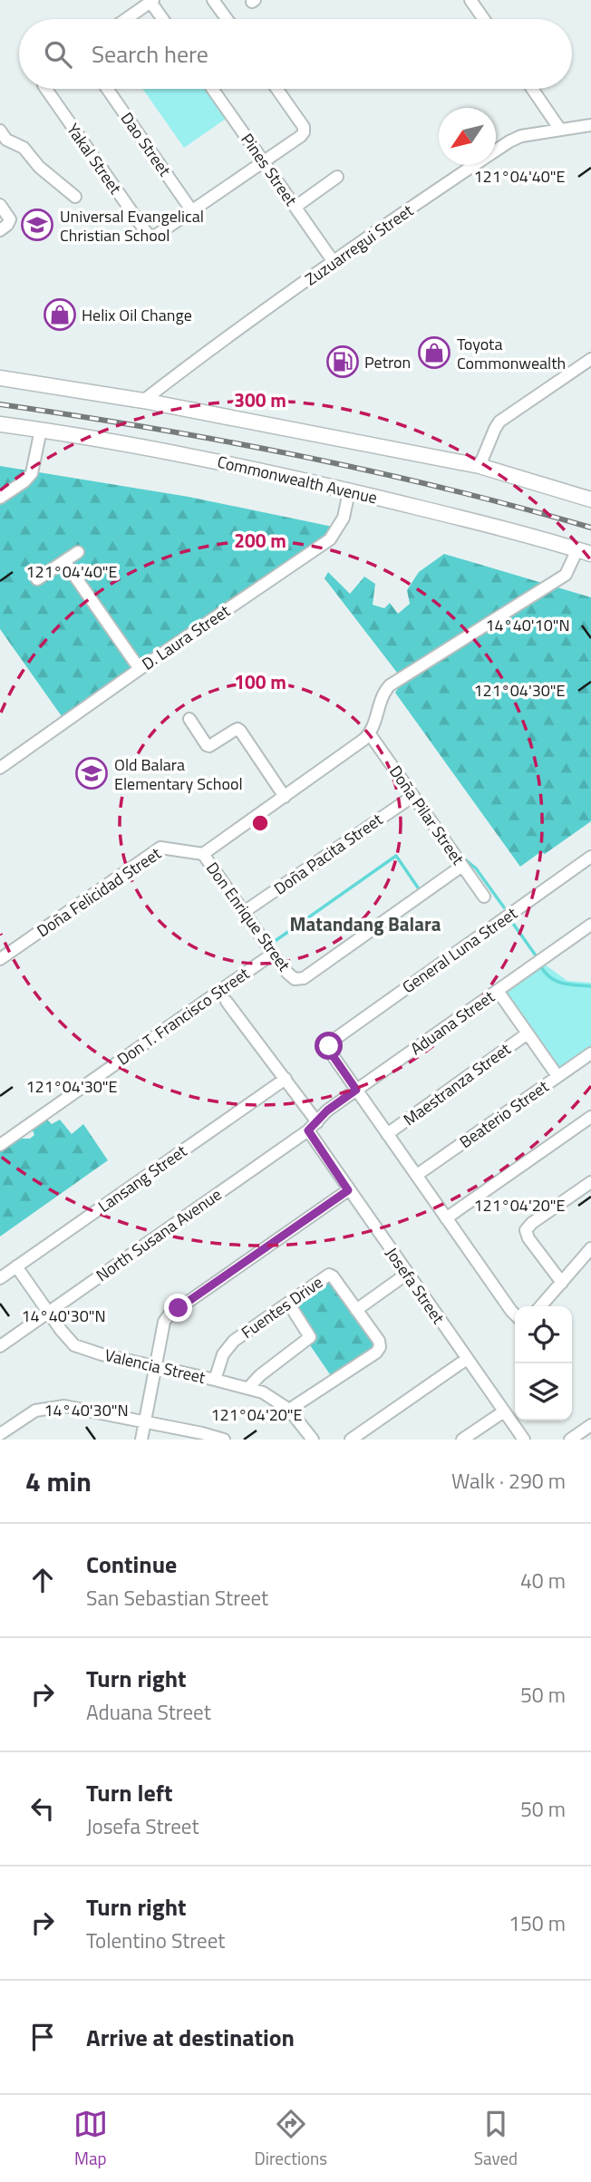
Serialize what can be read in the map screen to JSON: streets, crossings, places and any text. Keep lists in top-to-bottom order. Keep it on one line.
{"streets":{"main road":["Commonwealth Avenue"],"street":["Dao Street","Yakal Street","Pines Street","Zuzuarregui Street","D. Laura Street","Doña Pilar Street","Doña Pacita Street","Doña Felicidad Street","Don Enrique Street","General Luna Street","Don T. Francisco Street","Aduana Street","Maestranza Street","Beaterio Street","Lansang Street","North Susana Avenue","Josefa Street","Fuentes Drive","Valencia Street"]},"crossings":[["Dao Street","Yakal Street"],["Pines Street","Zuzuarregui Street"],["Commonwealth Avenue","D. Laura Street"],["Doña Pilar Street","Doña Pacita Street"],["Doña Pilar Street","Don Enrique Street"],["Doña Pacita Street","Don Enrique Street"],["Doña Felicidad Street","Don Enrique Street"],["Don Enrique Street","Don T. Francisco Street"],["General Luna Street","Aduana Street"],["Aduana Street","North Susana Avenue"],["Lansang Street","Valencia Street"],["North Susana Avenue","Josefa Street"],["North Susana Avenue","Valencia Street"],["Fuentes Drive","Valencia Street"]],"districts":["Matandang Balara"],"places":{"school or university":["Universal Evangelical Christian School","Old Balara Elementary School"],"shop":["Helix Oil Change","Toyota Commonwealth"],"fuel station":["Petron"]},"north":"bottom left","page":{"search":"Search here","heading":["4 min","Walk · 290 m"],"list":[["Continue","San Sebastian Street","40 m"],["Turn right","Aduana Street","50 m"],["Turn left","Josefa Street","50 m"],["Turn right","Tolentino Street","150 m"],"Arrive at destination"],"nav":["Map","Directions","Saved"]},"coordinates":["121°04'40\"E","14°40'10\"N","121°04'30\"E","121°04'20\"E","14°40'30\"N"],"rings":["300 m","200 m","100 m"]}
